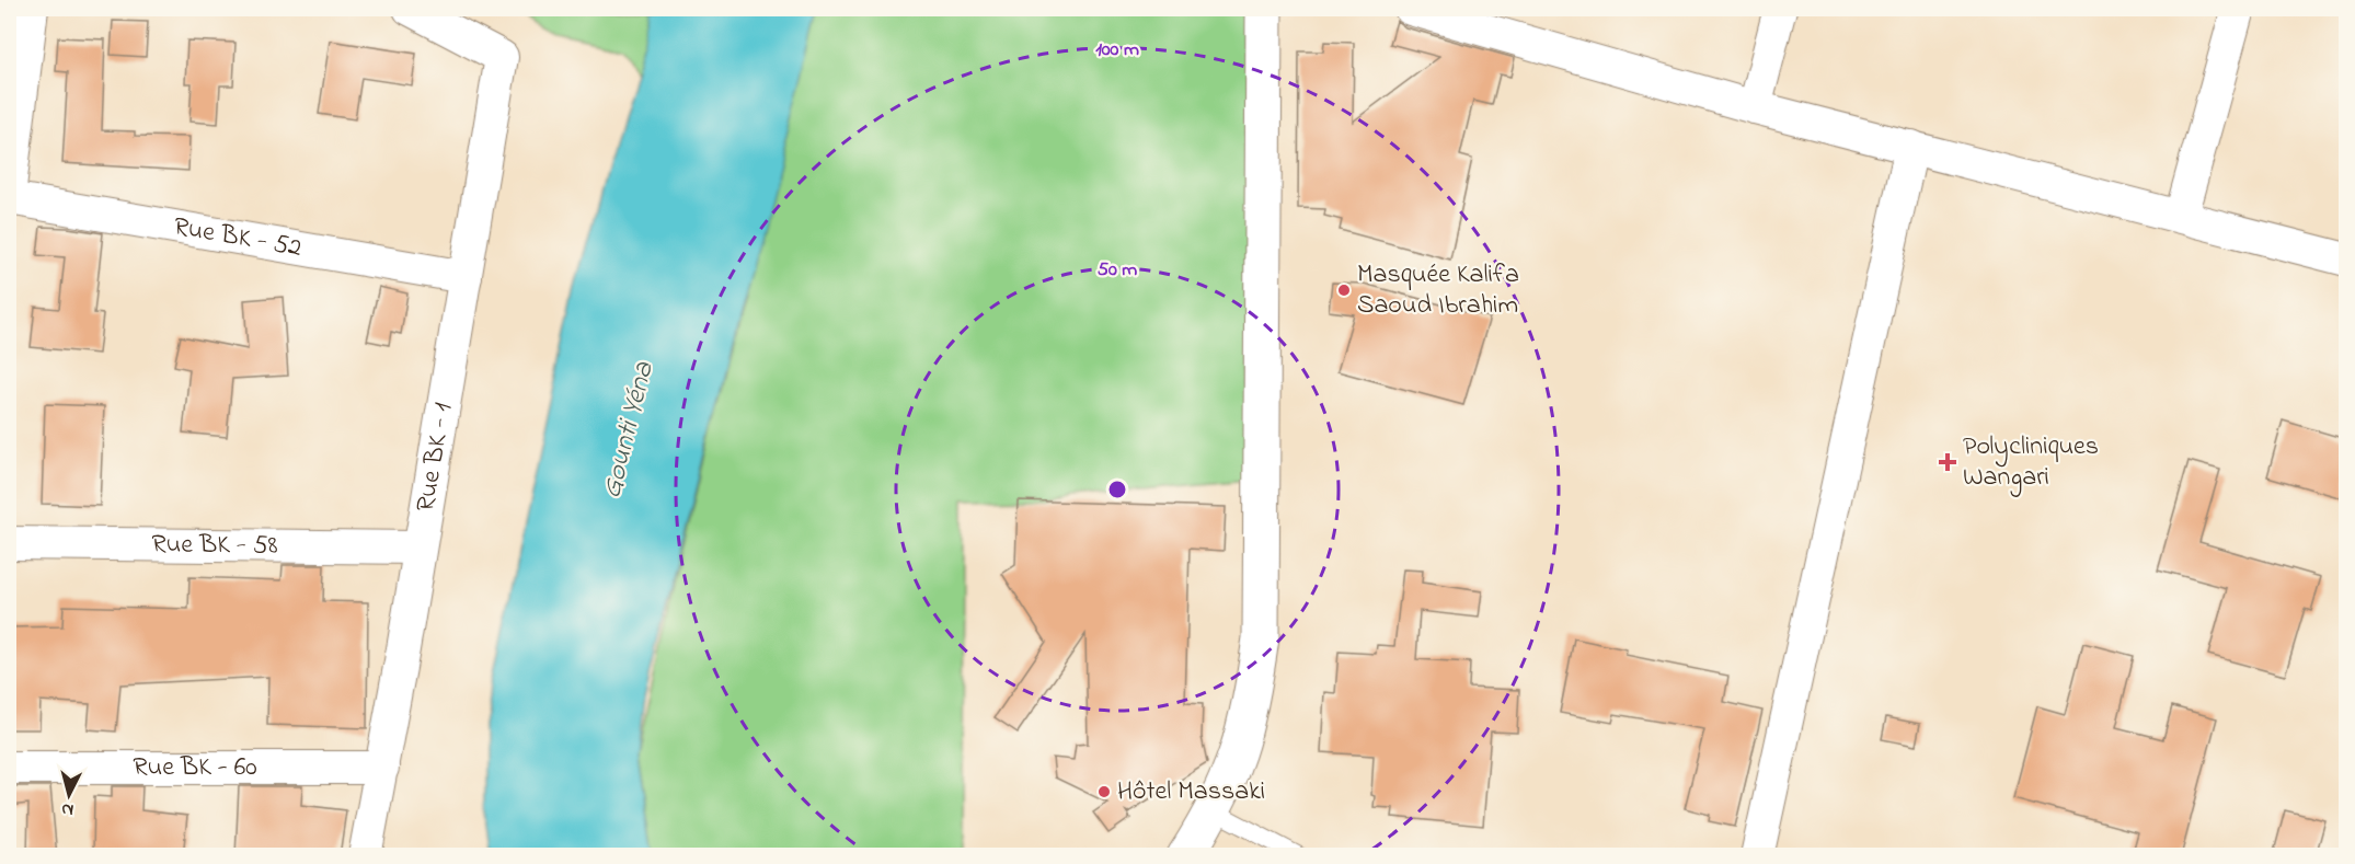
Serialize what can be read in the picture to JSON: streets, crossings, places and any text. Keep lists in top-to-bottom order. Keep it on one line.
{"streets":{"street":["Rue BK - 52","Rue BK - 1","Rue BK - 58","Rue BK - 60"]},"crossings":[["Rue BK - 52","Rue BK - 1"],["Rue BK - 1","Rue BK - 58"],["Rue BK - 1","Rue BK - 60"]],"water":["Gounti Yéna"],"places":{"other":["Masquée Kalifa Saoud Ibrahim","Hôtel Massaki"],"health":["Polycliniques Wangari"]},"north":"bottom","rings":["100 m","50 m"]}
